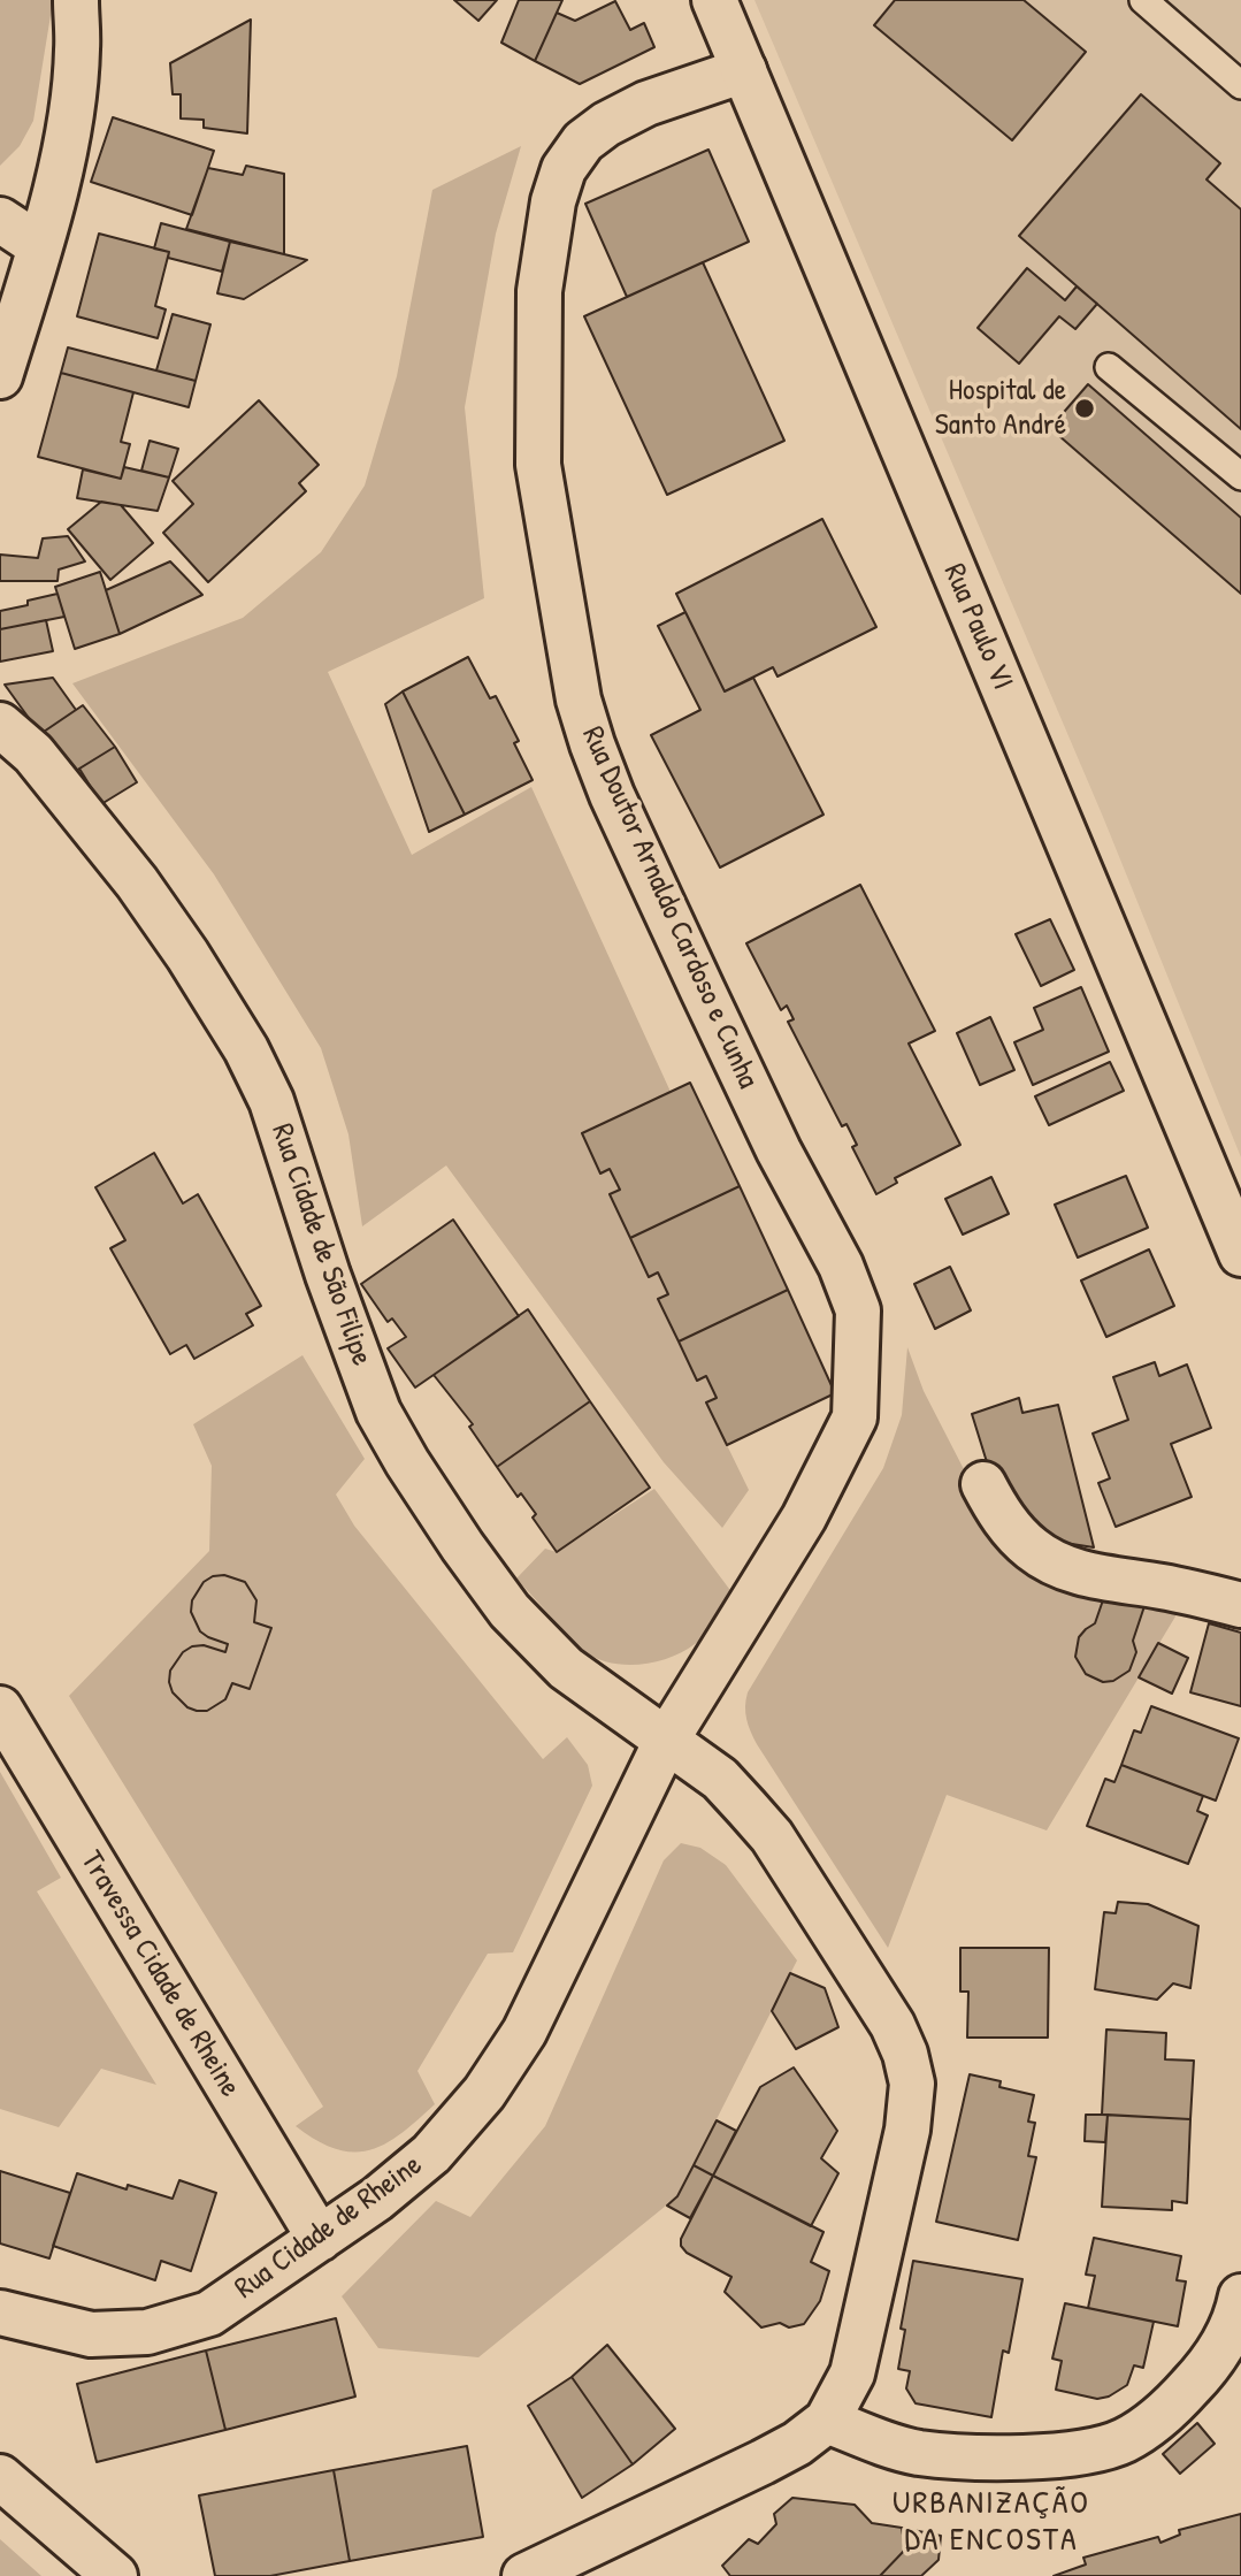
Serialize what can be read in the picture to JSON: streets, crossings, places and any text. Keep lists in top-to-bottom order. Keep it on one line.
{"streets":{"street":["Rua Paulo VI","Rua Doutor Arnaldo Cardoso e Cunha","Rua Cidade de São Filipe","Travessa Cidade de Rheine","Rua Cidade de Rheine"]},"crossings":[["Rua Paulo VI","Rua Doutor Arnaldo Cardoso e Cunha"],["Rua Doutor Arnaldo Cardoso e Cunha","Rua Cidade de São Filipe"],["Rua Doutor Arnaldo Cardoso e Cunha","Rua Cidade de Rheine"],["Rua Cidade de São Filipe","Rua Cidade de Rheine"],["Travessa Cidade de Rheine","Rua Cidade de Rheine"]],"districts":["URBANIZAÇÃO DA ENCOSTA"],"places":["Hospital de Santo André"]}
